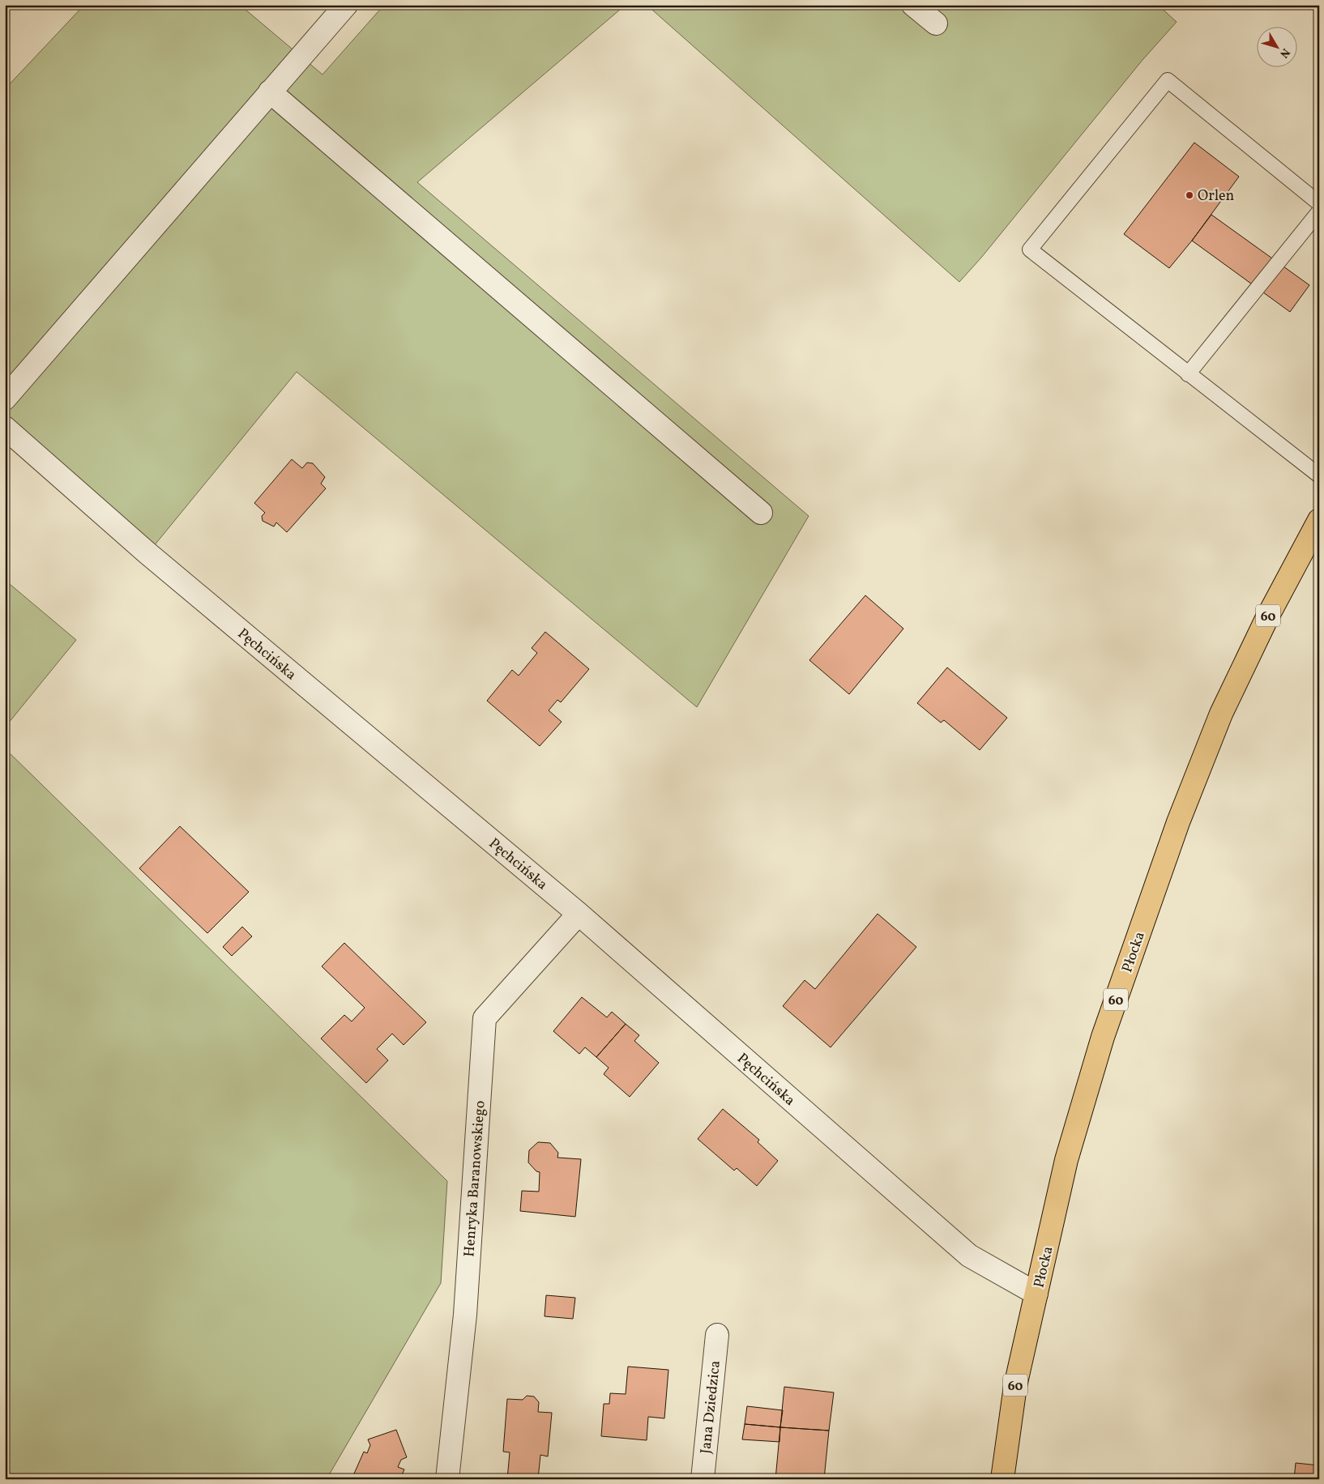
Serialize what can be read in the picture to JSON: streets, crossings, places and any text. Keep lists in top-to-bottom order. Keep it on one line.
{"streets":{"main road":["60","Płocka"],"street":["Pęchcińska","Henryka Baranowskiego","Jana Dziedzica"]},"crossings":[["Pęchcińska","Płocka"],["Pęchcińska","Henryka Baranowskiego"]],"places":["Orlen"],"north":"bottom right"}
